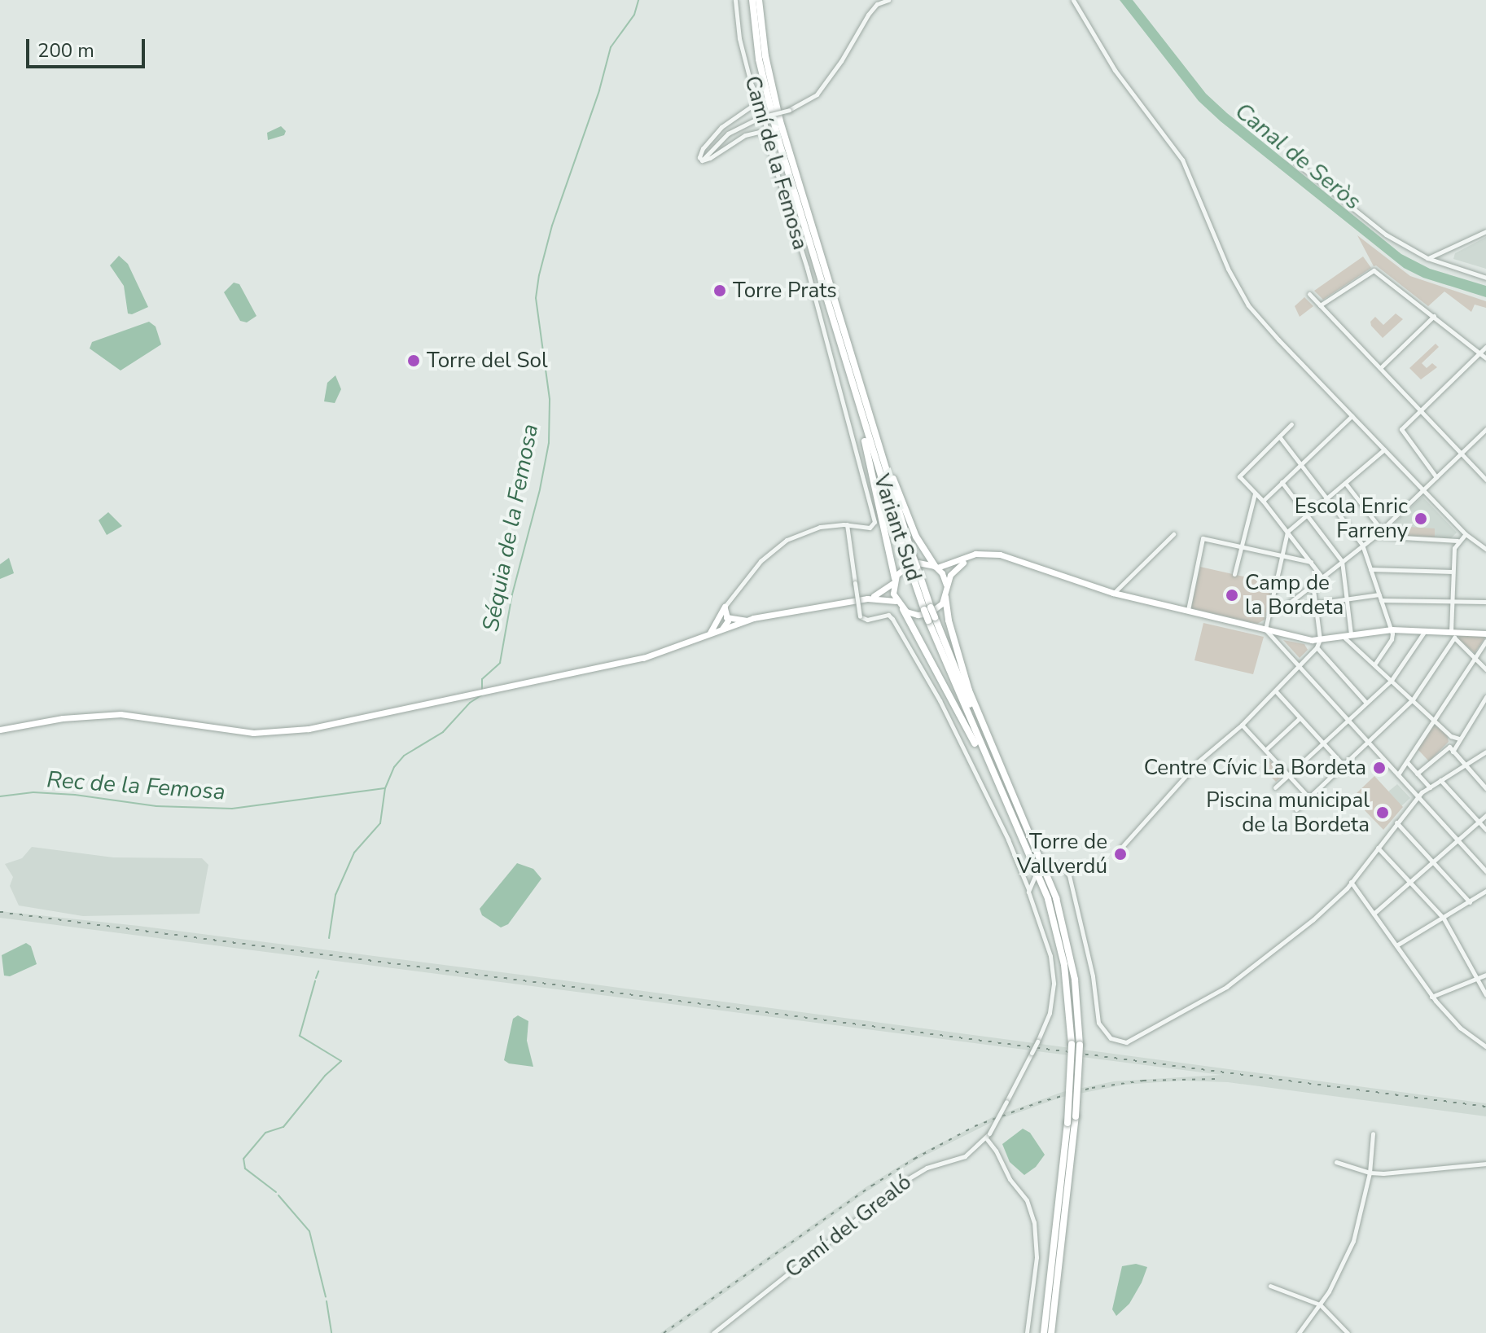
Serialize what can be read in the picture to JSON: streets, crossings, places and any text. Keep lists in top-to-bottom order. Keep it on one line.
{"streets":{"highway":["Variant Sud"],"street":["Camí de la Femosa","Camí del Grealó"]},"water":["Canal de Seròs","Séquia de la Femosa","Rec de la Femosa"],"places":["Torre Prats","Torre del Sol","Escola Enric Farreny","Camp de la Bordeta","Centre Cívic La Bordeta","Piscina municipal de la Bordeta","Torre de Vallverdú"],"scale_bar":"200 m"}
